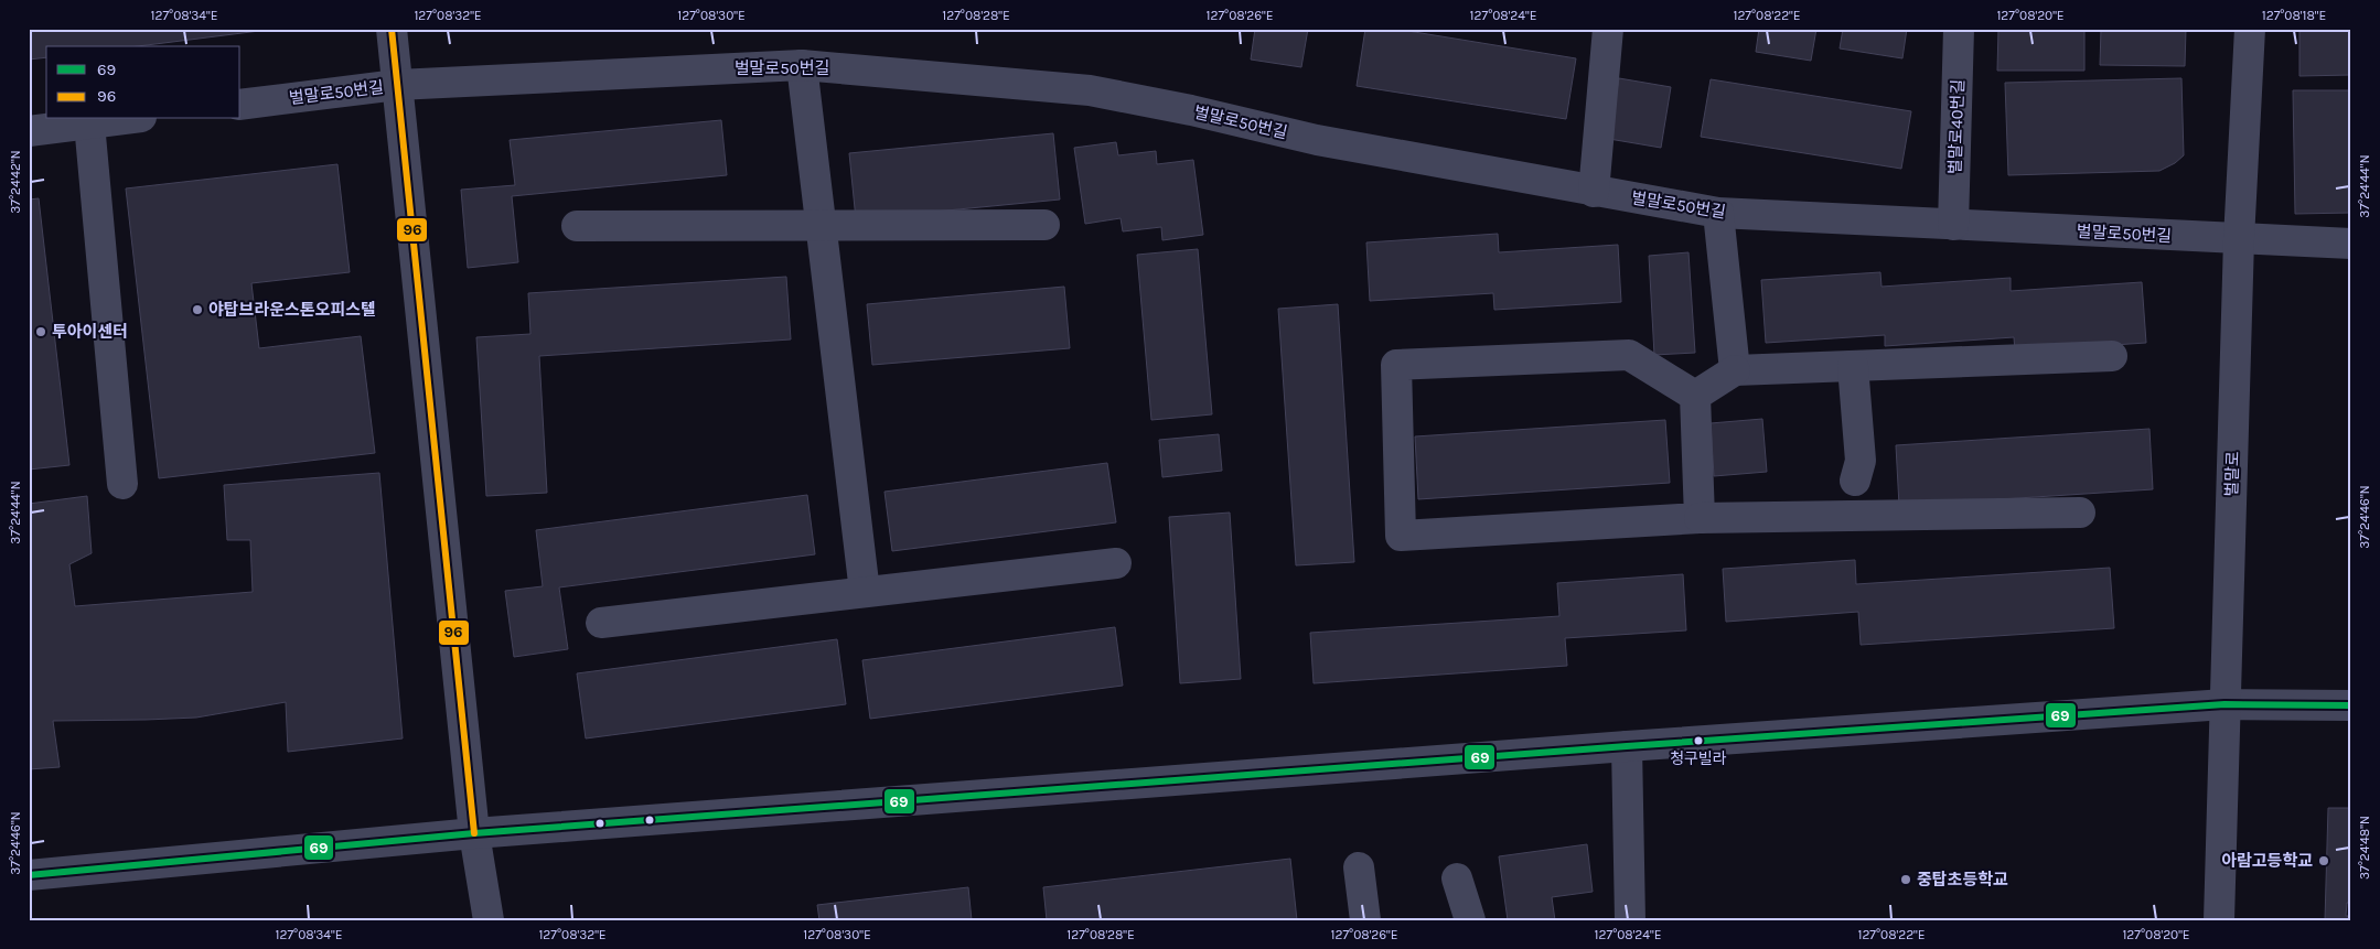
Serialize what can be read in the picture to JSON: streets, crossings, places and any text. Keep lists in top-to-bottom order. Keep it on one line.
{"streets":{"street":["벌말로50번길","벌말로40번길","벌말로"]},"crossings":[["벌말로50번길","벌말로40번길"],["벌말로50번길","벌말로"]],"places":["야탑브라운스톤오피스텔","투아이센터","청구빌라","아람고등학교","중탑초등학교"],"lines":["transit line 96","transit line 69"],"legend":["69","96"],"coordinates":["127°08'34\"E","127°08'32\"E","127°08'30\"E","127°08'28\"E","127°08'26\"E","127°08'24\"E","127°08'22\"E","127°08'20\"E","127°08'18\"E","37°24'42\"N","37°24'44\"N","37°24'46\"N","37°24'48\"N"]}
